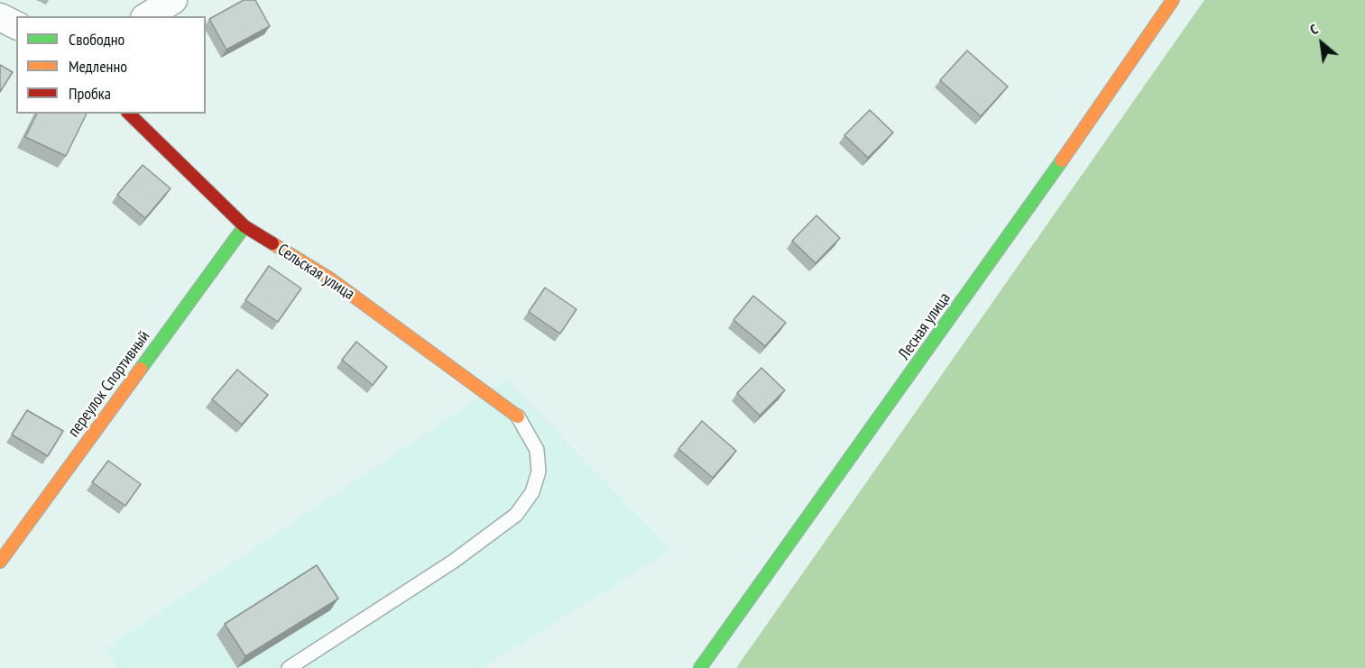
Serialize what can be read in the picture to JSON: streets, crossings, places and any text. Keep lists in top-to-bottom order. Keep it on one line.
{"streets":{"street":["Сельская улица","Лесная улица","переулок Спортивный"]},"crossings":[["Сельская улица","переулок Спортивный"]],"legend":["Свободно","Медленно","Пробка"],"north":"top left"}
